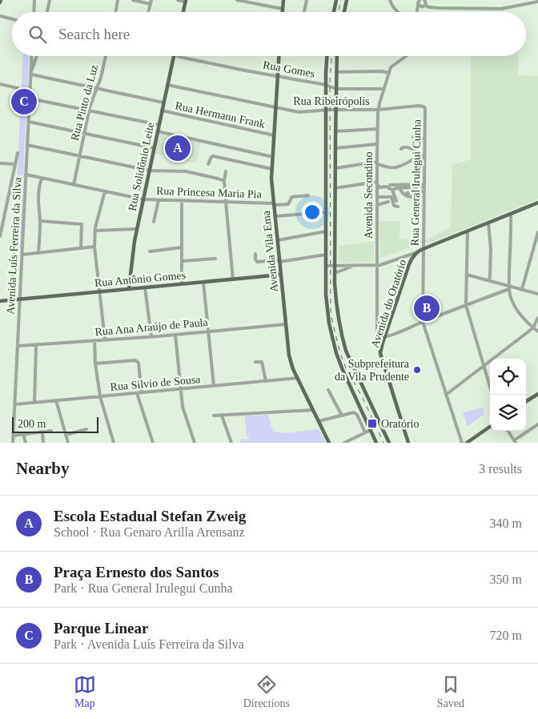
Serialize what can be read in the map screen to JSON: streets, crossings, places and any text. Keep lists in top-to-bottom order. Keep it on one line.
{"streets":{"main road":["Rua Solidônio Leite","Avenida Vila Ema","Rua Antônio Gomes","Avenida do Oratório"],"street":["Rua Gomes","Rua Ribeirópolis","Rua Pinto da Luz","Rua Hermann Frank","Rua General Irulegui Cunha","Rua Princesa Maria Pia","Avenida Secondino","Avenida Luís Ferreira da Silva","Rua Ana Araújo de Paula","Rua Silvio de Sousa"]},"crossings":[["Rua Gomes","Avenida Vila Ema"],["Rua Ribeirópolis","Rua Solidônio Leite"],["Rua Ribeirópolis","Rua General Irulegui Cunha"],["Rua Ribeirópolis","Avenida Secondino"],["Rua Ribeirópolis","Avenida Vila Ema"],["Rua Pinto da Luz","Rua Princesa Maria Pia"],["Rua Hermann Frank","Rua Solidônio Leite"],["Rua Hermann Frank","Avenida Vila Ema"],["Rua Solidônio Leite","Rua Princesa Maria Pia"],["Rua Solidônio Leite","Rua Antônio Gomes"],["Rua General Irulegui Cunha","Avenida do Oratório"],["Rua Princesa Maria Pia","Avenida Luís Ferreira da Silva"],["Rua Princesa Maria Pia","Avenida Vila Ema"],["Avenida Secondino","Avenida do Oratório"],["Avenida Luís Ferreira da Silva","Rua Antônio Gomes"],["Avenida Luís Ferreira da Silva","Rua Ana Araújo de Paula"],["Avenida Luís Ferreira da Silva","Rua Silvio de Sousa"],["Avenida Vila Ema","Rua Antônio Gomes"],["Avenida Vila Ema","Rua Ana Araújo de Paula"],["Avenida Vila Ema","Rua Silvio de Sousa"]],"places":{"other":["Subprefeitura da Vila Prudente"],"transit":["Oratório"]},"scale_bar":"200 m","page":{"search":"Search here","pins":["C","A","B"],"scale":"200 m","heading":["Nearby","3 results"],"list":[{"mark":"A","name":"Escola Estadual Stefan Zweig","note":"School · Rua Genaro Arilla Arensanz","value":"340 m"},{"mark":"B","name":"Praça Ernesto dos Santos","note":"Park · Rua General Irulegui Cunha","value":"350 m"},{"mark":"C","name":"Parque Linear","note":"Park · Avenida Luís Ferreira da Silva","value":"720 m"}],"nav":["Map","Directions","Saved"]}}
